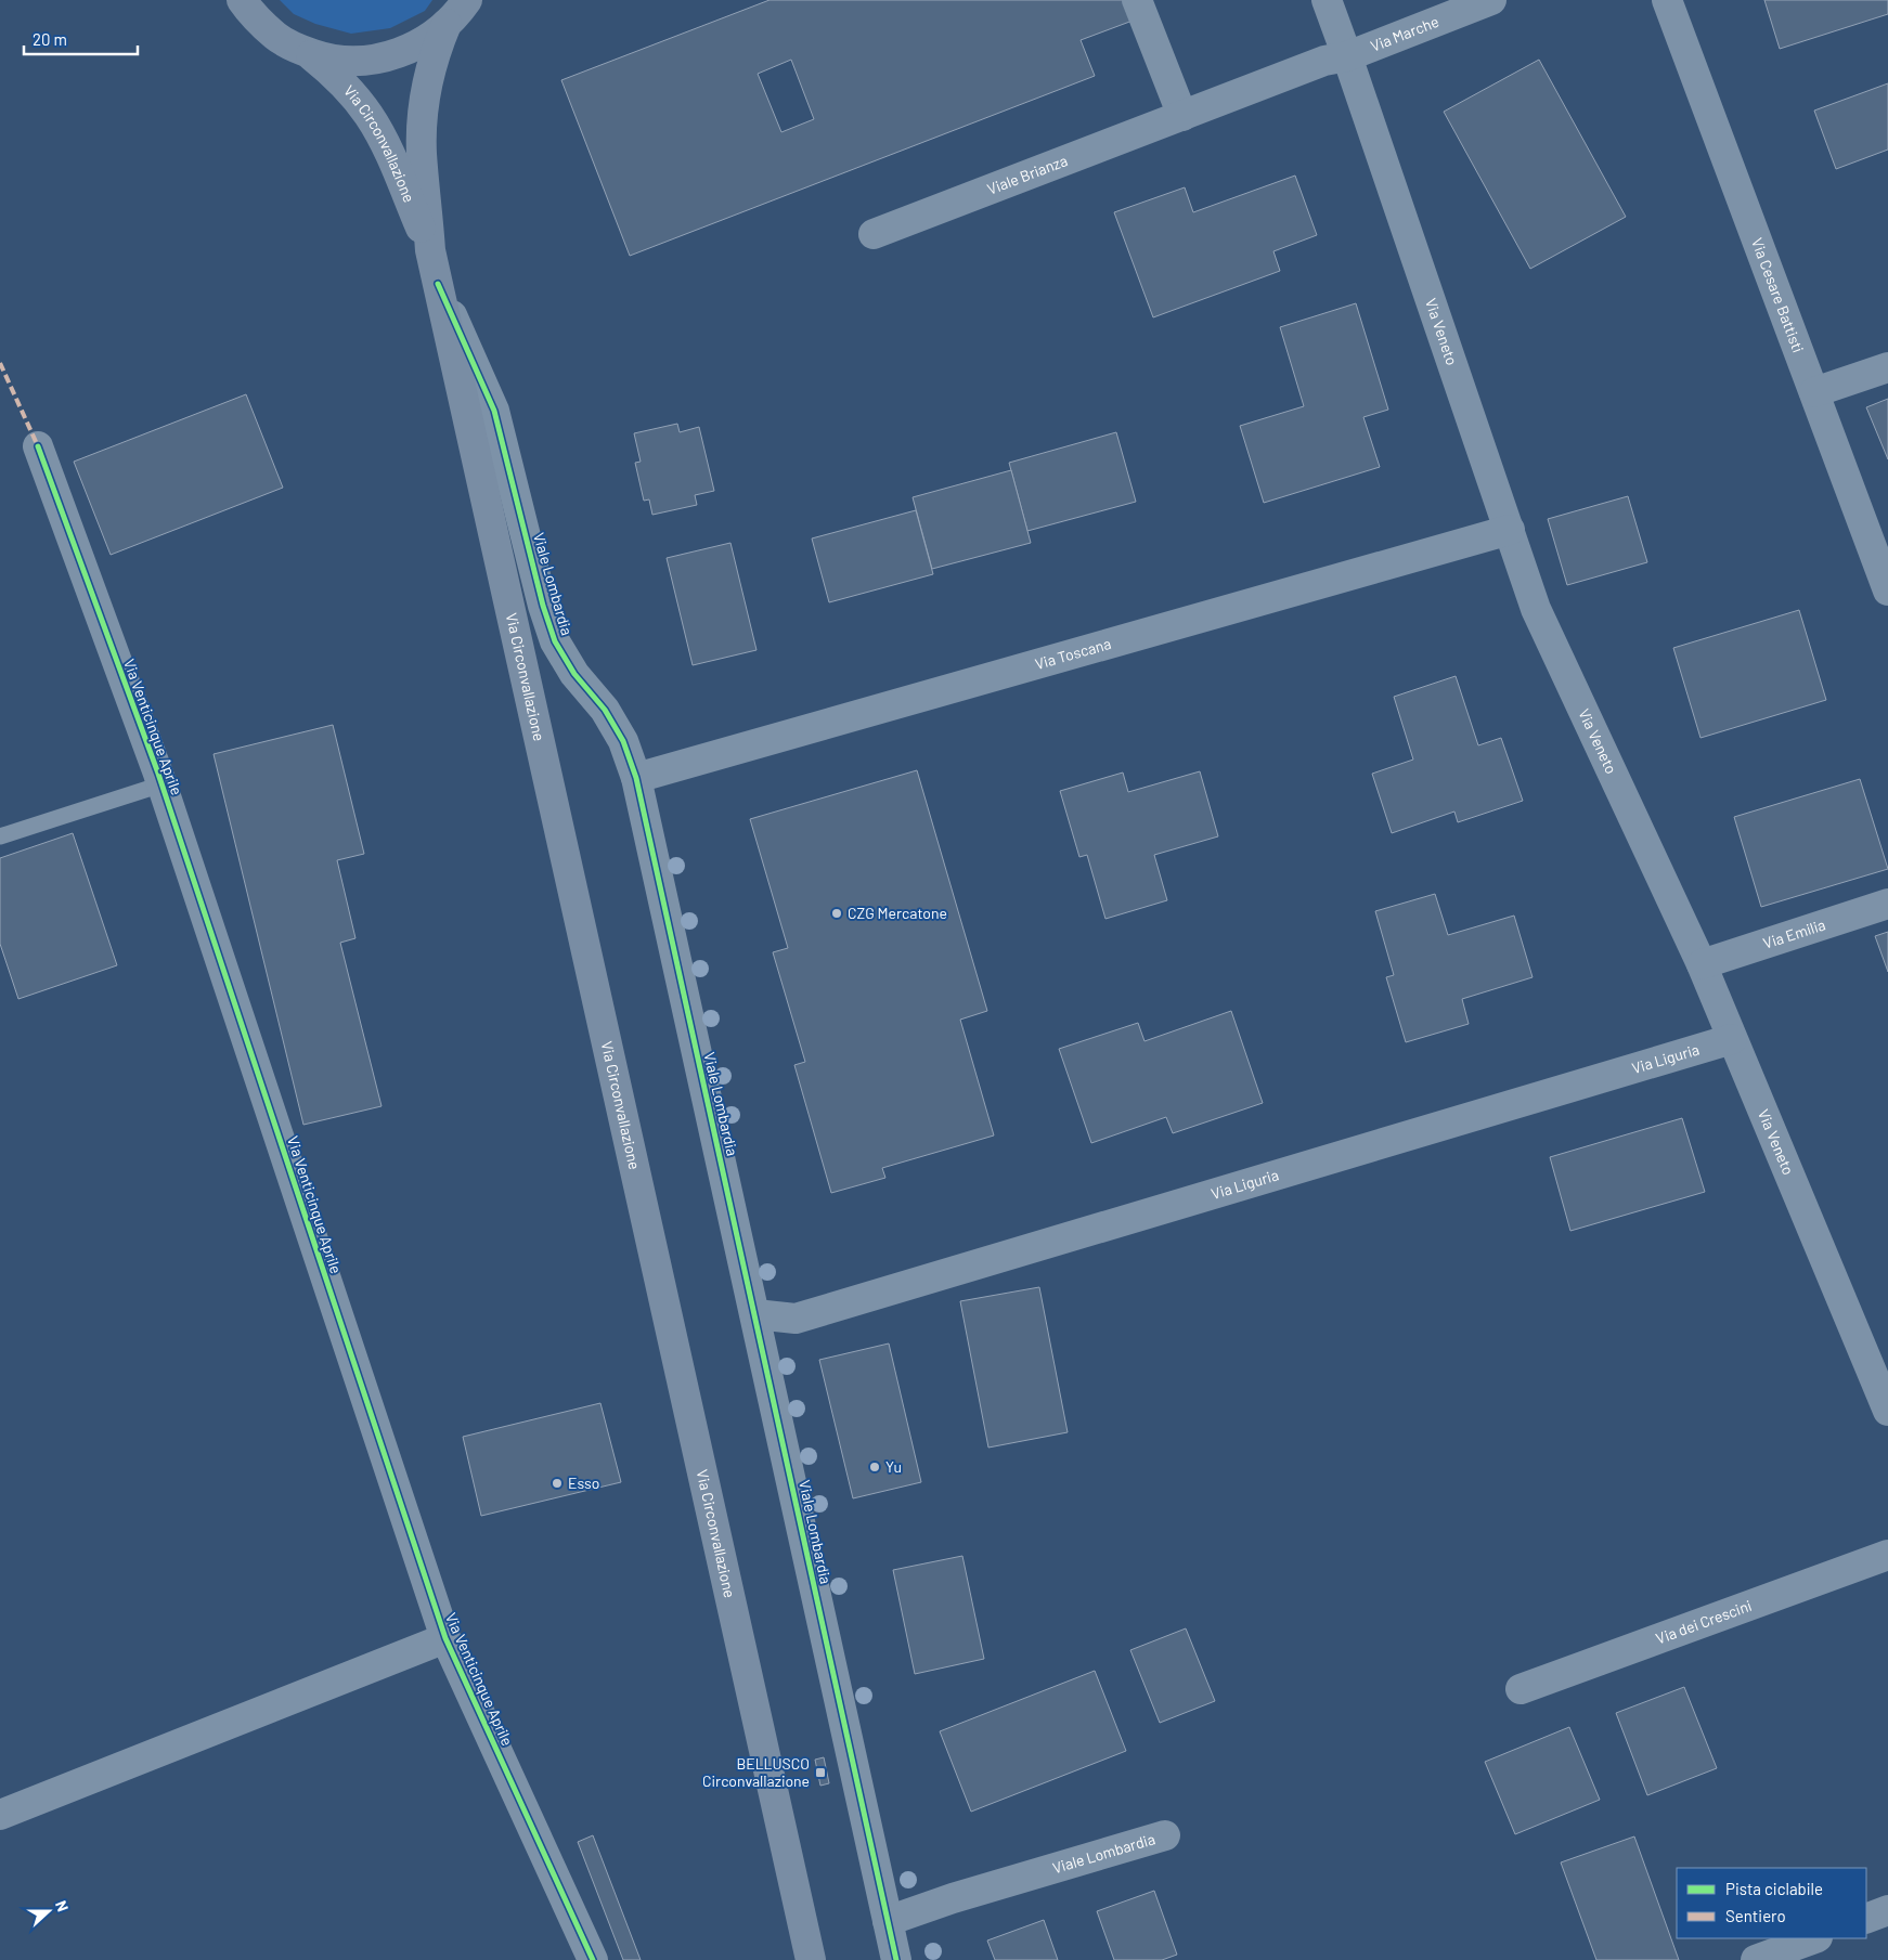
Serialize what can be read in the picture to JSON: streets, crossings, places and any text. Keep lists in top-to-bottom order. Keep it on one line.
{"streets":{"main road":["Via Circonvallazione"],"street":["Via Marche","Viale Brianza","Via Cesare Battisti","Via Veneto","Viale Lombardia","Via Toscana","Via Venticinque Aprile","Via Emilia","Via Liguria","Via dei Crescini"]},"crossings":[["Via Marche","Viale Brianza"],["Via Marche","Via Veneto"],["Via Circonvallazione","Viale Lombardia"],["Viale Brianza","Via Veneto"],["Via Veneto","Via Toscana"],["Via Veneto","Via Emilia"],["Via Veneto","Via Liguria"],["Viale Lombardia","Via Toscana"],["Viale Lombardia","Via Liguria"]],"places":{"other":["CZG Mercatone","Yu","Esso"],"transit":["BELLUSCO Circonvallazione"]},"legend":["Pista ciclabile","Sentiero"],"scale_bar":"20 m","north":"right"}
